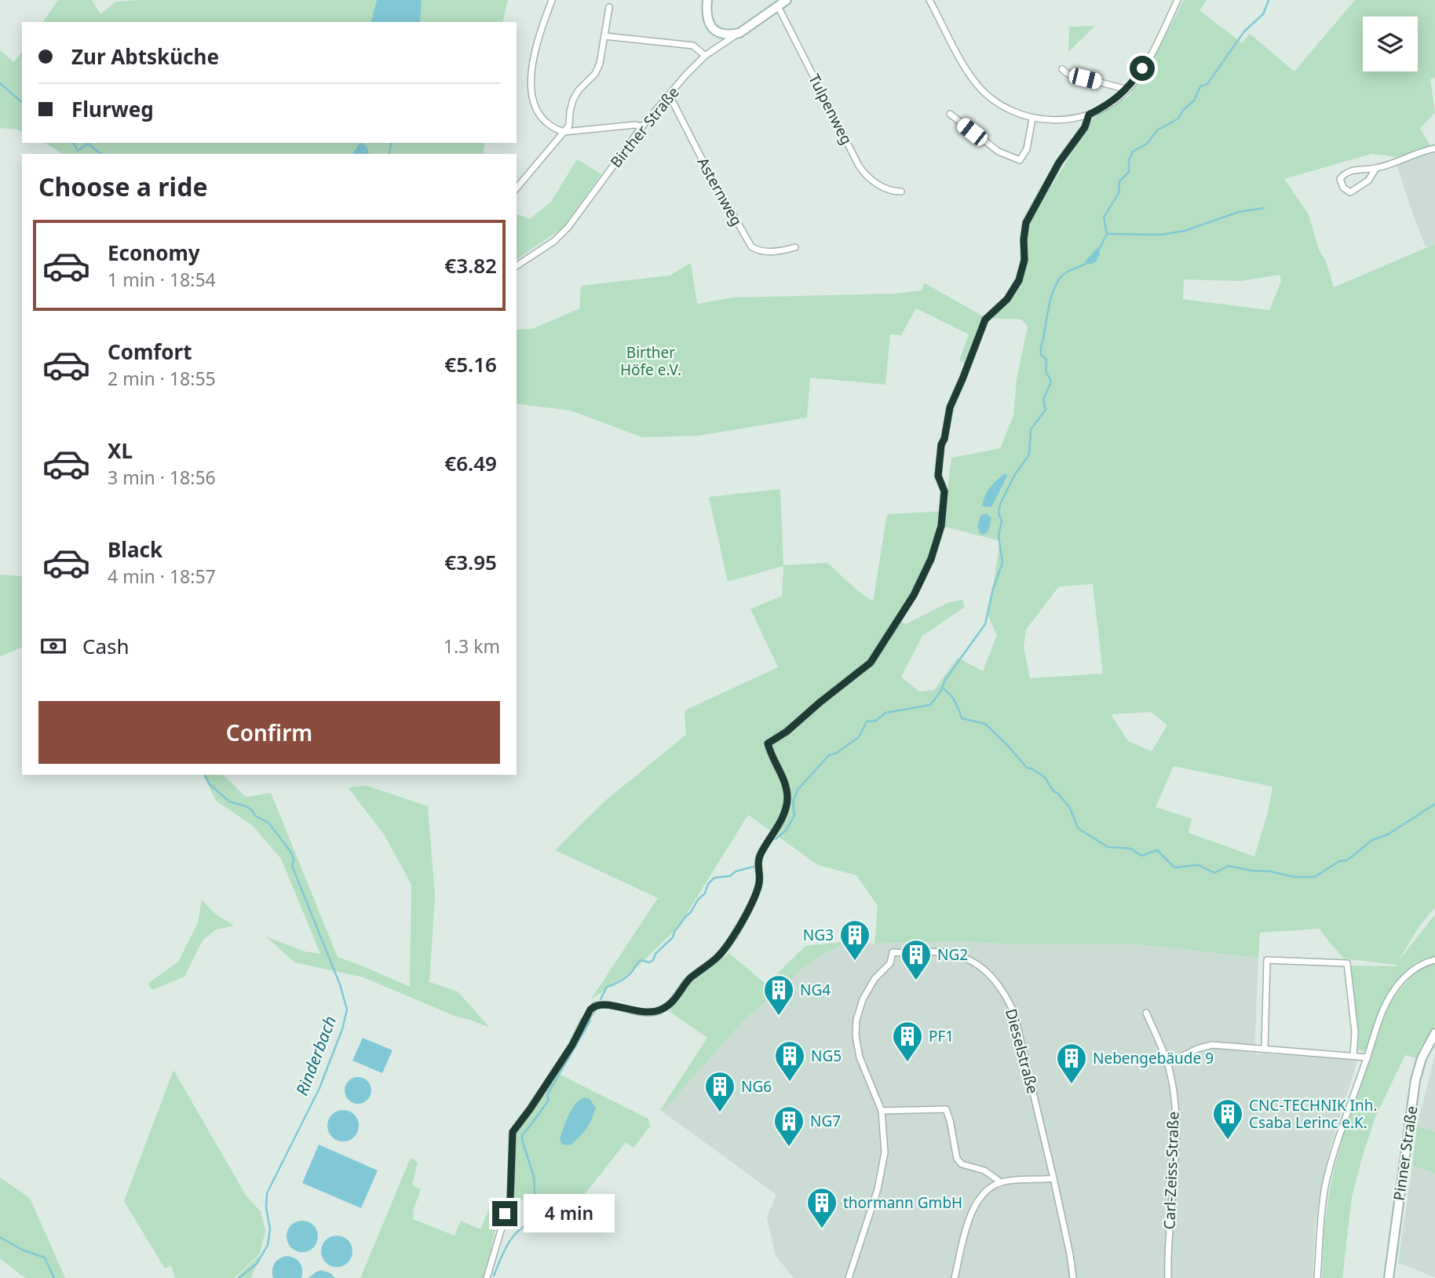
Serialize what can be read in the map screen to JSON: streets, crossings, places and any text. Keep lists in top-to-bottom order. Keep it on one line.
{"streets":{"street":["Tulpenweg","Birther Straße","Asternweg","Dieselstraße","Pinner Straße","Carl-Zeiss-Straße"]},"crossings":[["Tulpenweg","Birther Straße"],["Birther Straße","Asternweg"]],"water":["Rinderbach"],"parks":["Birther Höfe e.V."],"places":{"building":["NG3","NG2","NG4","PF1","NG5","Nebengebäude 9","NG6","CNC-TECHNIK Inh. Csaba Lerinc e.K.","NG7","thormann GmbH"]},"page":{"banner":["Zur Abtsküche","Flurweg"],"heading":"Choose a ride","list":[{"name":"Economy","note":"1 min · 18:54","value":"€3.82"},{"name":"Comfort","note":"2 min · 18:55","value":"€5.16"},{"name":"XL","note":"3 min · 18:56","value":"€6.49"},{"name":"Black","note":"4 min · 18:57","value":"€3.95"}],"pay":["Cash","1.3 km"],"buttons":"Confirm","bubble":"4 min"}}
